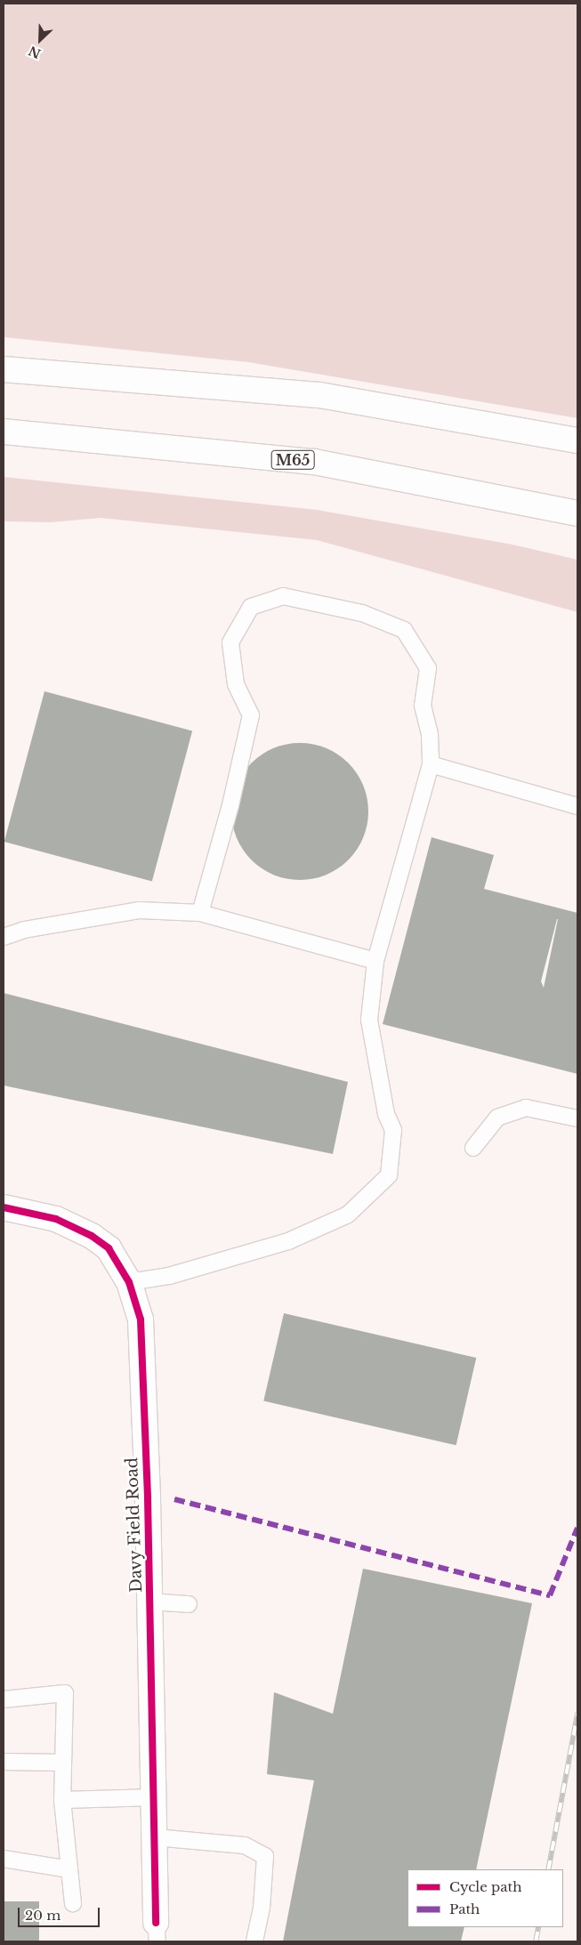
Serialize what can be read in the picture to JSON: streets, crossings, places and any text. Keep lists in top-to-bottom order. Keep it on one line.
{"streets":{"main road":["M65","Davy Field Road"]},"legend":["Cycle path","Path"],"scale_bar":"20 m","north":"bottom left"}
